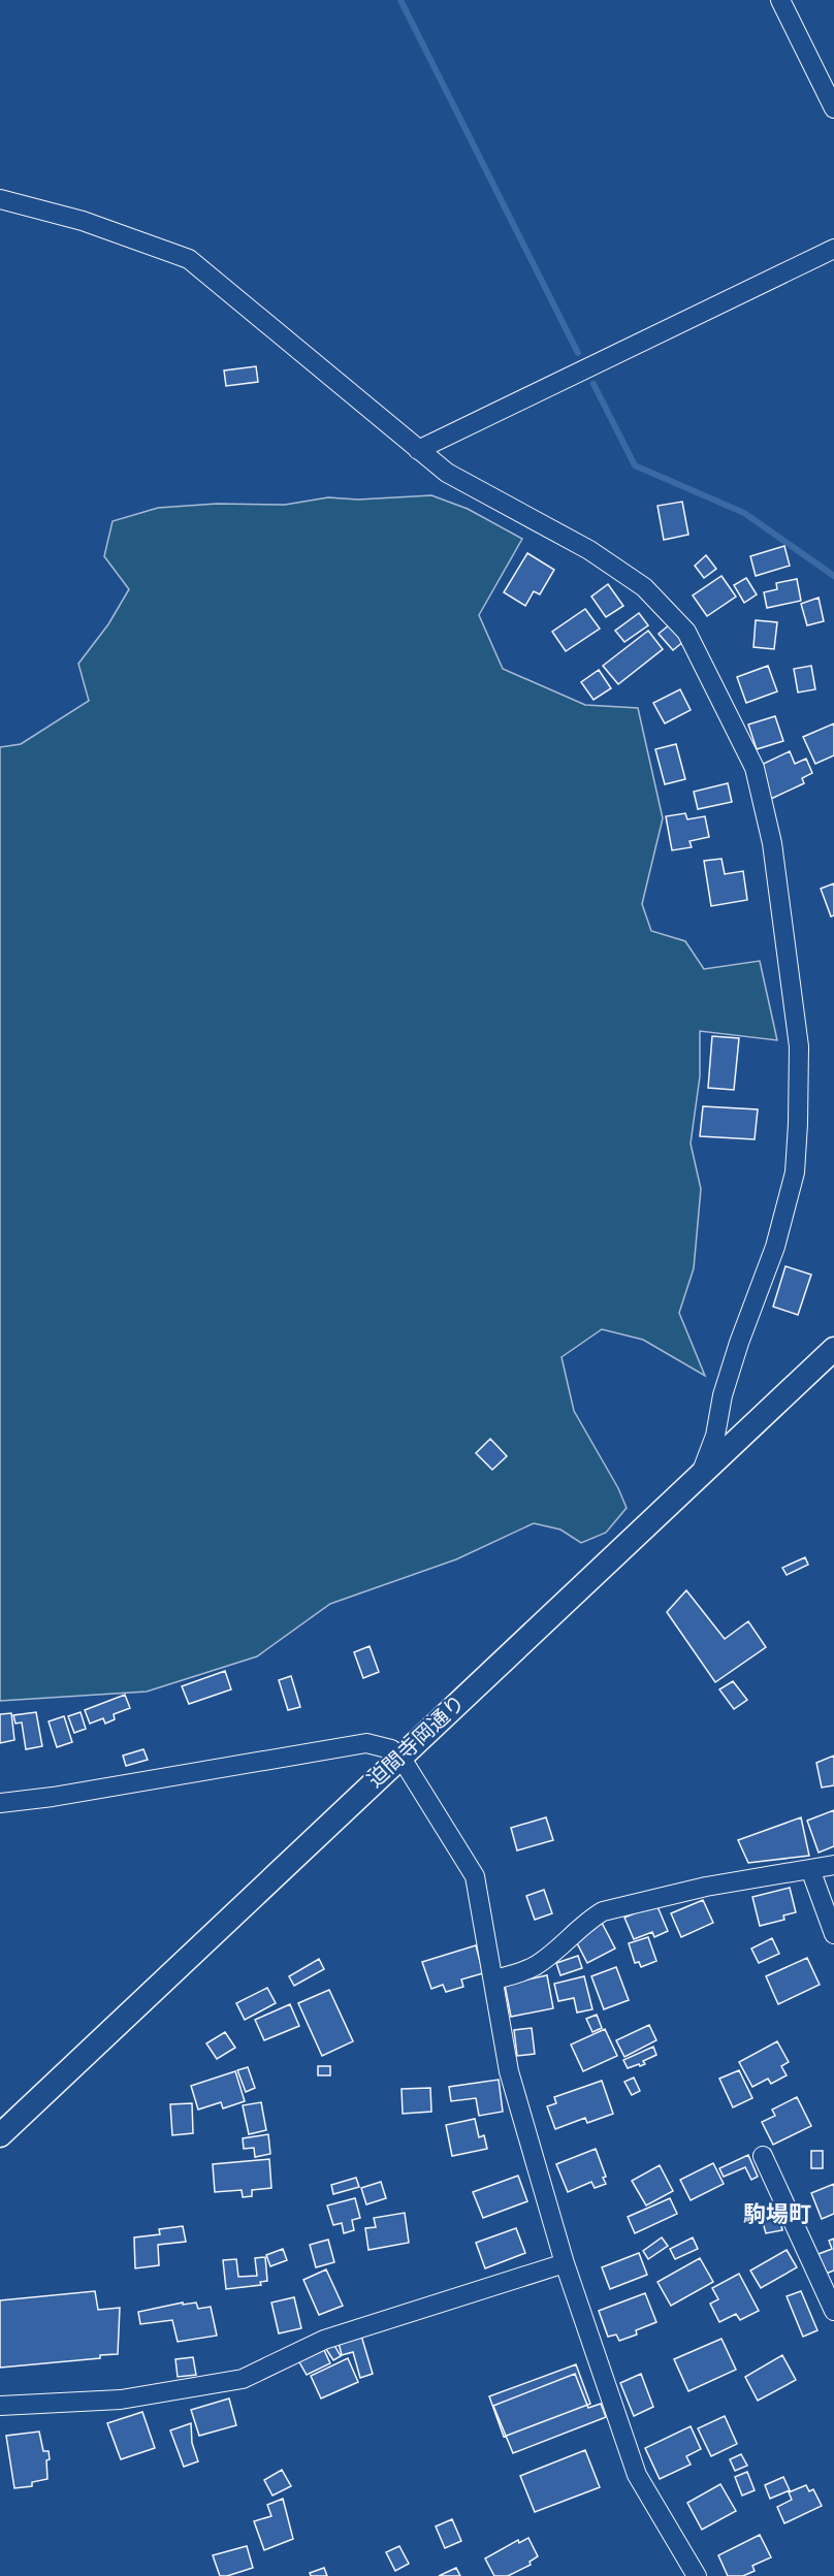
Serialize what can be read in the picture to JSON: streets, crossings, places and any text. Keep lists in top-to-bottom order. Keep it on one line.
{"streets":{"street":["迫間寺岡通り"]},"districts":["駒場町"]}
